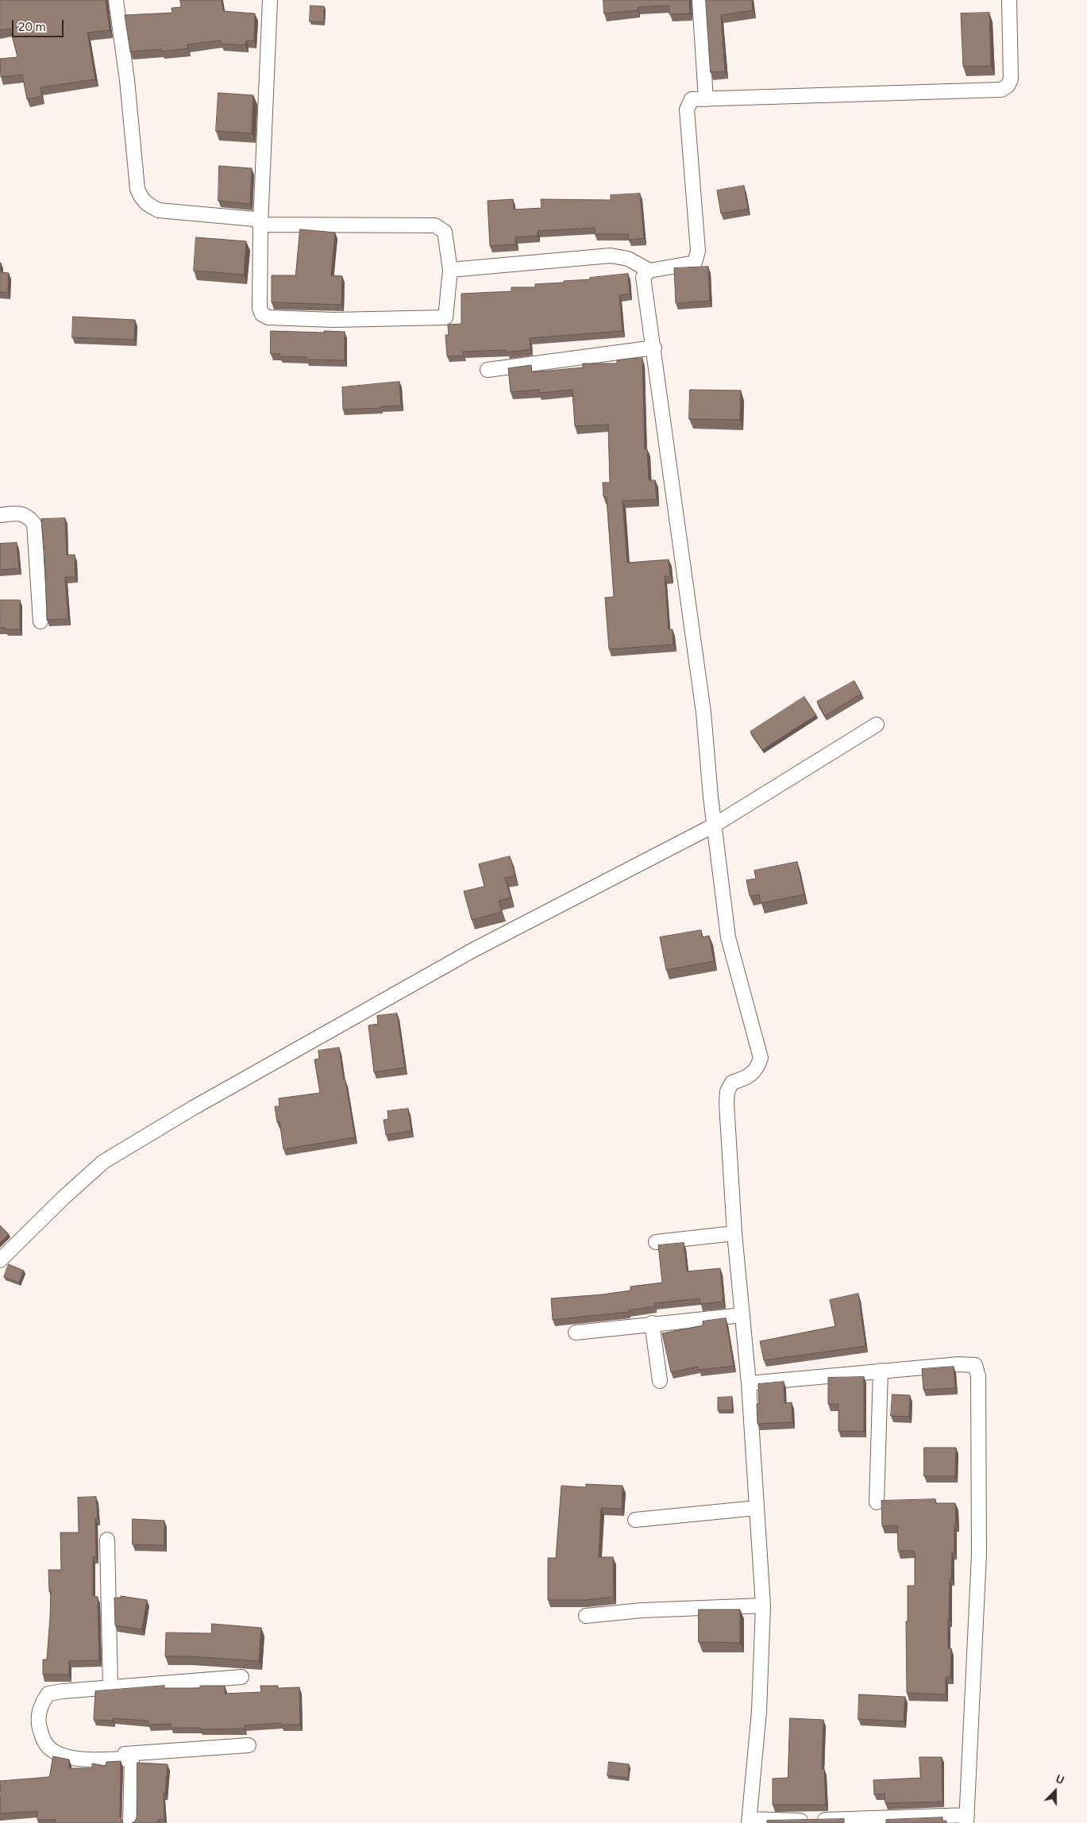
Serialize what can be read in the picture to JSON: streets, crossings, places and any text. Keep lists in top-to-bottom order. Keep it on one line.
{"scale_bar":"20 m","north":"top"}
